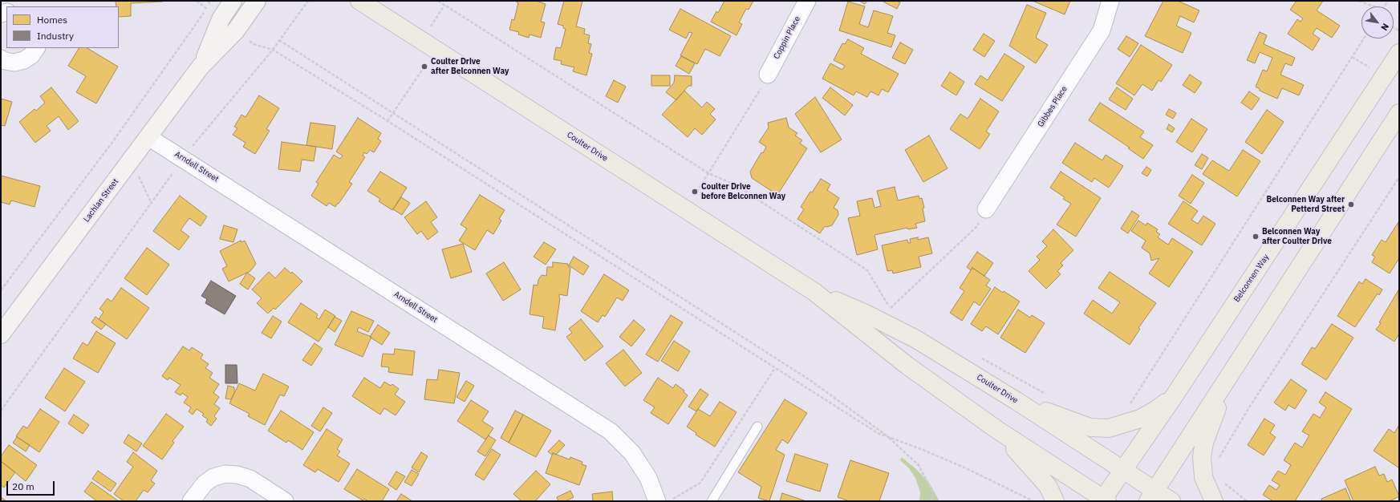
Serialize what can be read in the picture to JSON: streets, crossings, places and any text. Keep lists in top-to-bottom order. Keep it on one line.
{"streets":{"main road":["Coulter Drive","Belconnen Way"],"street":["Coppin Place","Gibbes Place","Arndell Street","Lachlan Street"]},"crossings":[["Coulter Drive","Belconnen Way"],["Arndell Street","Lachlan Street"]],"places":["Coulter Drive after Belconnen Way","Coulter Drive before Belconnen Way","Belconnen Way after Petterd Street","Belconnen Way after Coulter Drive"],"legend":["Homes","Industry"],"scale_bar":"20 m","north":"bottom right"}
